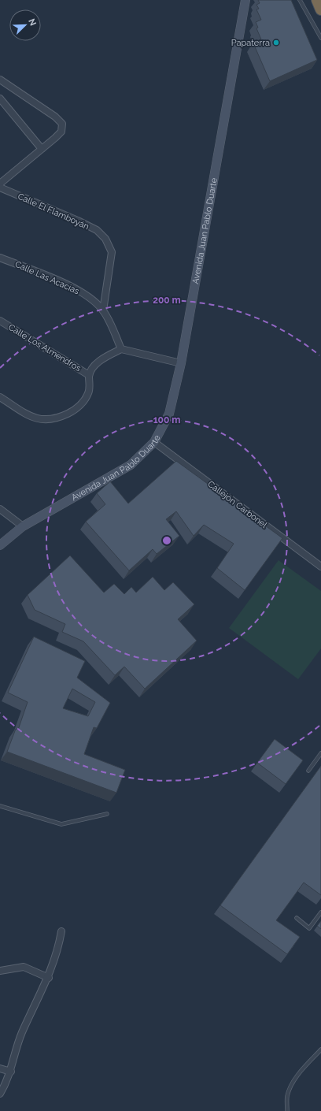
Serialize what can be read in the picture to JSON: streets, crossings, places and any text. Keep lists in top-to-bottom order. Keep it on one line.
{"streets":{"main road":["Avenida Juan Pablo Duarte"],"street":["Calle El Flamboyán","Calle Las Acacias","Calle Los Almendros","Callejón Carbonel"]},"crossings":[["Calle El Flamboyán","Calle Las Acacias"],["Avenida Juan Pablo Duarte","Callejón Carbonel"]],"places":["Papaterra"],"north":"top right","rings":["200 m","100 m"]}
